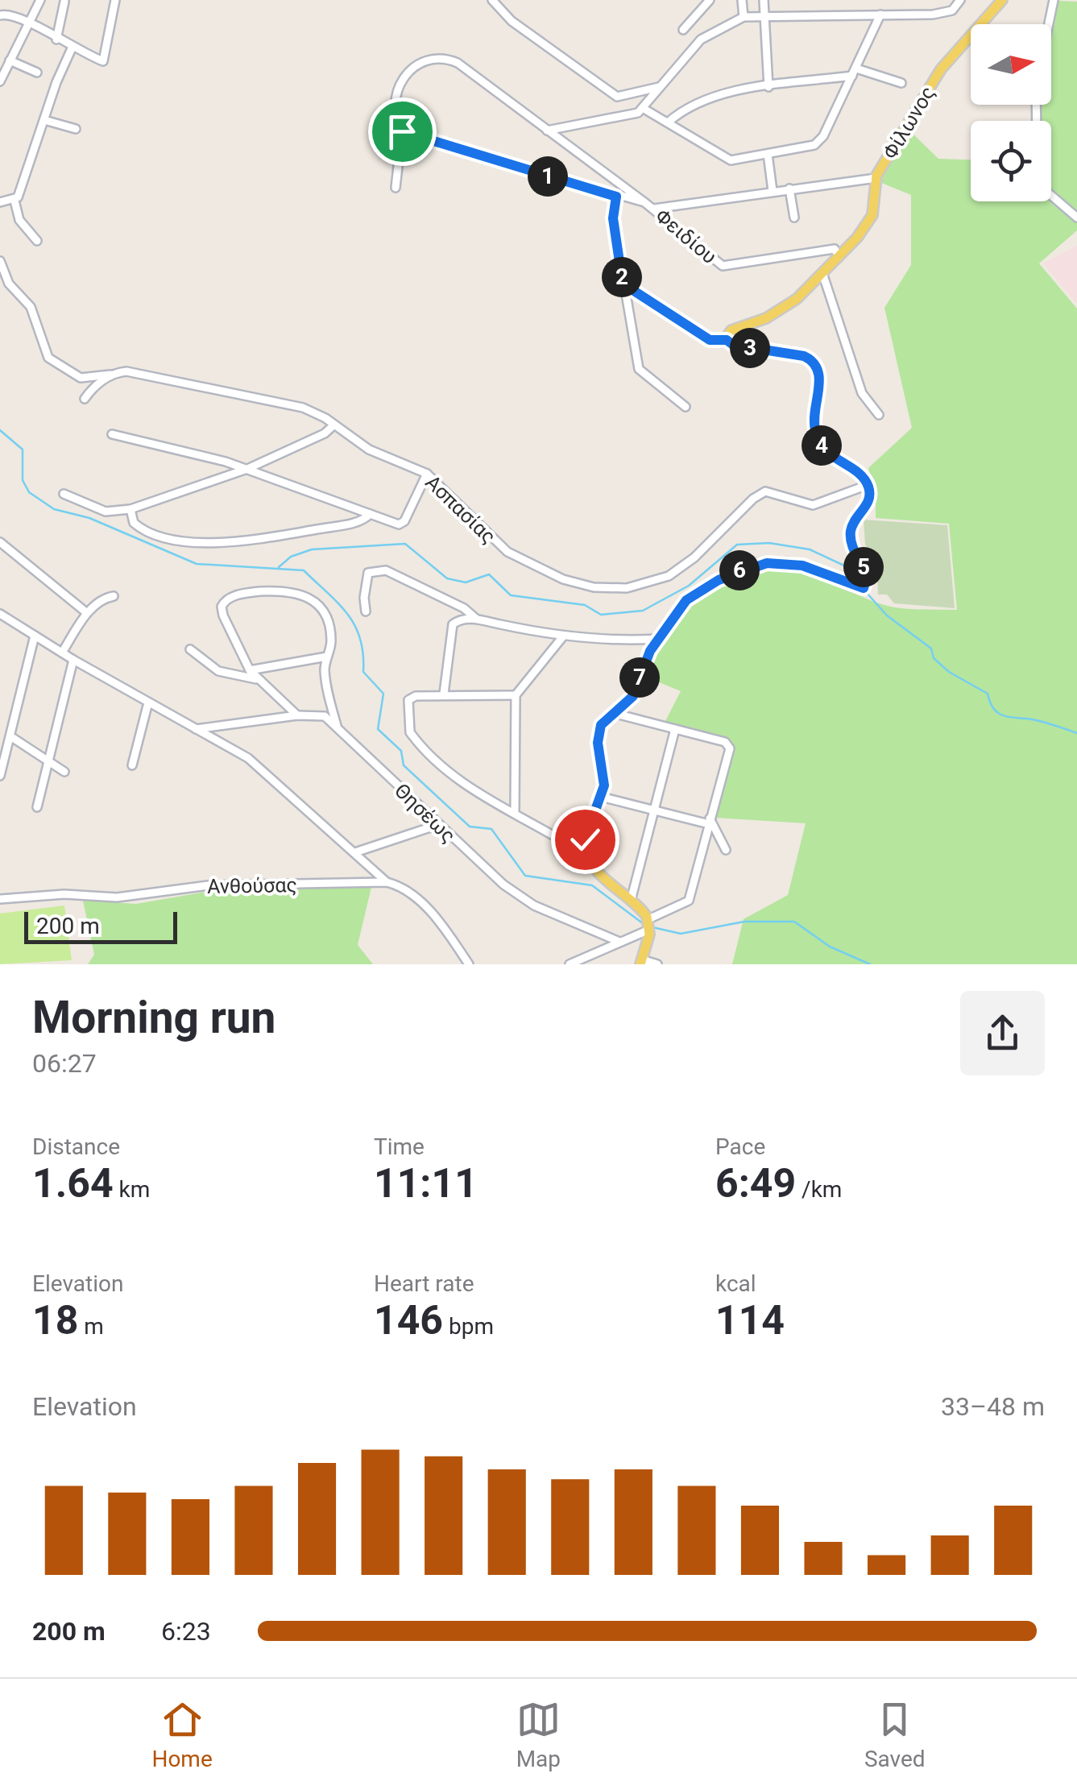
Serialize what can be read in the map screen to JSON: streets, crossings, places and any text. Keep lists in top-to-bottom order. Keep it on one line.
{"streets":{"main road":["Φίλωνος"],"street":["Φειδίου","Ασπασίας","Θησέως","Ανθούσας"]},"crossings":[["Φίλωνος","Φειδίου"]],"scale_bar":"200 m","north":"right","page":{"pins":["1","2","3","4","5","6","7"],"scale":"200 m","heading":["Morning run","06:27"],"stats":[["Distance","1.64 km"],["Time","11:11"],["Pace","6:49 /km"],["Elevation","18 m"],["Heart rate","146 bpm"],["kcal","114"]],"chart":["Elevation","33–48 m"],"list":[{"name":"200 m","note":"6:23"}],"tabs":["Home","Map","Saved"]}}
